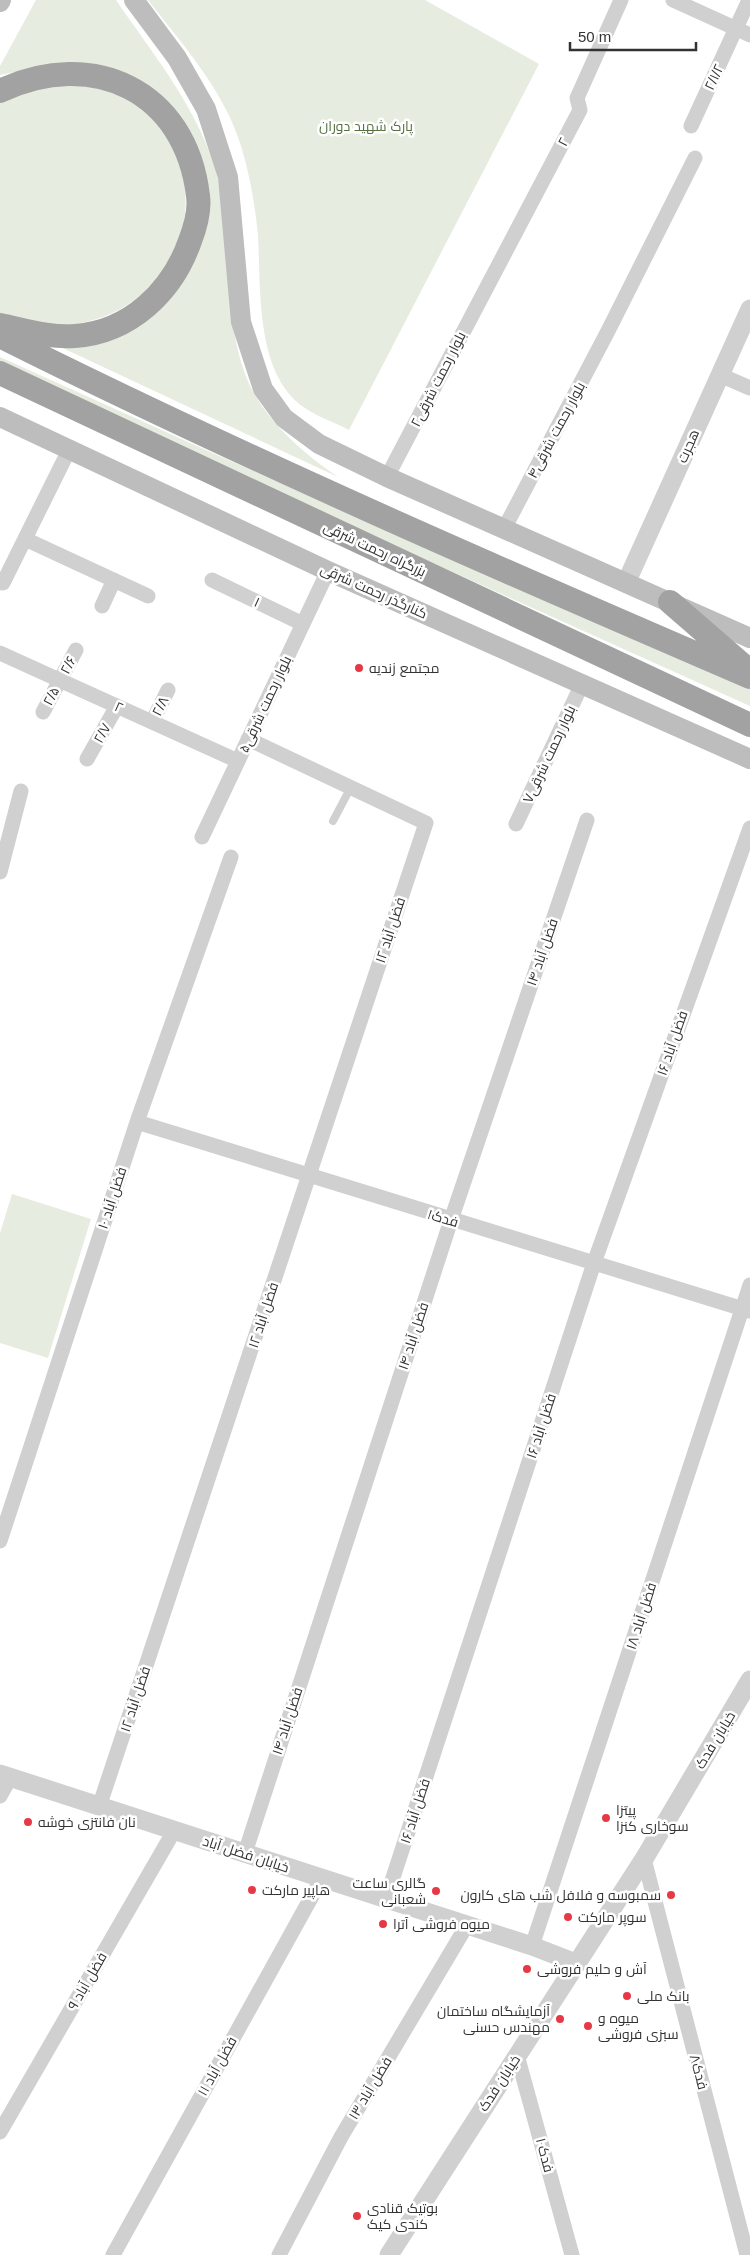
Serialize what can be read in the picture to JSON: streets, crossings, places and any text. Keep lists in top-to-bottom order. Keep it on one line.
{"streets":{"highway":["بزرگراه رحمت شرقی"],"main road":["کنارگذر رحمت شرقی"],"street":["۲/۱/۲","۲","بلوار رحمت شرقی۲","بلوار رحمت شرقی۴","هجرت","۱","۲/۶","۲/۵","۵بلوار رحمت شرقی","۲/۸","۲/۷","بلوار رحمت شرقی۷","فضل آباد ۱۲","فضل آباد ۱۴","فضل آباد ۱۶","فضل آباد ۱۰","فدک۱","فضل آباد ۱۸","خیابان فدک","خیابان فضل آباد","فضل آباد ۹","فضل آباد ۱۱","فدک۸","فضل آباد ۱۳","فدک۱۰"]},"crossings":[["۲","بلوار رحمت شرقی۲"],["۲","۲/۶"],["۲","۲/۵"],["۲","۵بلوار رحمت شرقی"],["۲","۲/۸"],["۲","۲/۷"],["کنارگذر رحمت شرقی","۵بلوار رحمت شرقی"],["کنارگذر رحمت شرقی","بلوار رحمت شرقی۷"],["۱","۵بلوار رحمت شرقی"],["۲/۶","۲/۵"],["فضل آباد ۱۲","فدک۱"],["فضل آباد ۱۲","خیابان فضل آباد"],["فضل آباد ۱۴","فدک۱"],["فضل آباد ۱۴","خیابان فضل آباد"],["فضل آباد ۱۶","فدک۱"],["فضل آباد ۱۶","خیابان فضل آباد"],["فضل آباد ۱۰","فدک۱"],["فدک۱","فضل آباد ۱۸"],["فضل آباد ۱۸","خیابان فضل آباد"],["خیابان فدک","خیابان فضل آباد"],["خیابان فدک","فدک۸"],["خیابان فدک","فدک۱۰"],["خیابان فضل آباد","فضل آباد ۹"],["خیابان فضل آباد","فضل آباد ۱۱"],["خیابان فضل آباد","فضل آباد ۱۳"]],"parks":["پارک شهید دوران"],"places":["مجتمع زندیه","پيتزا سوخارى كنزا","نان فانتزی خوشه","هاپیر مارکت","گالری ساعت شعبانی","سمبوسه و فلافل شب های کارون","سوپر مارکت","میوه فروشی آترا","آش و حلیم فروشی","بانک ملی","آزمایشگاه ساختمان مهندس حسنی","میوه و سبزی فروشی","بوتیک قنادی کندی کیک"],"scale_bar":"50 m"}
